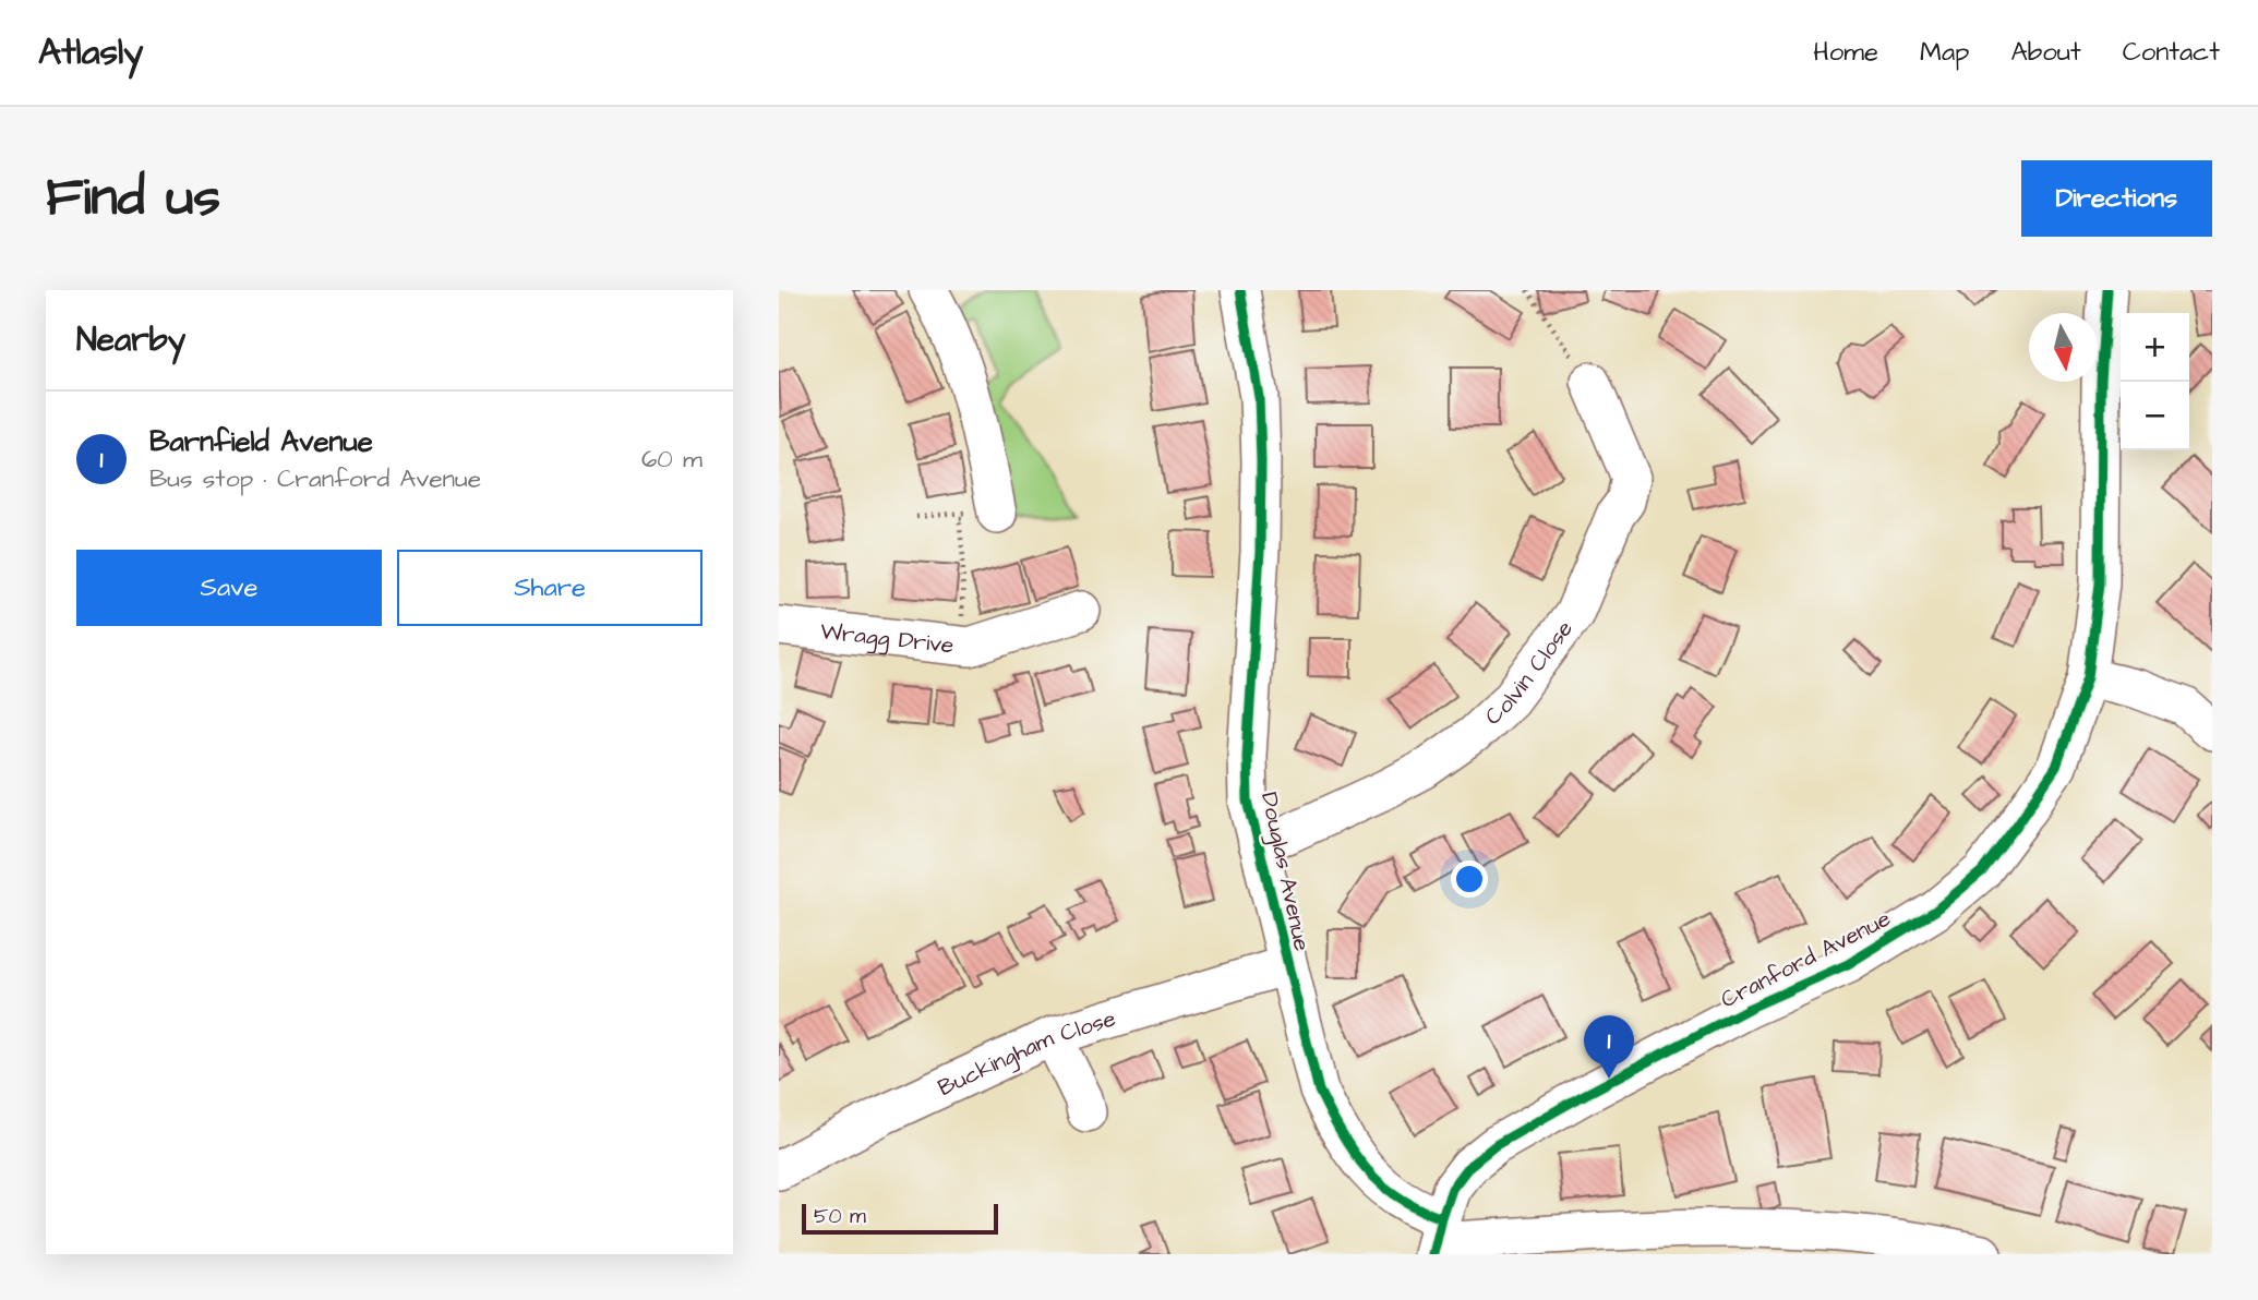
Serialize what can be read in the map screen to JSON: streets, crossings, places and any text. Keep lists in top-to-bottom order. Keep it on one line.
{"streets":{"street":["Wragg Drive","Colvin Close","Douglas Avenue","Cranford Avenue","Buckingham Close"]},"crossings":[["Colvin Close","Douglas Avenue"],["Douglas Avenue","Cranford Avenue"],["Douglas Avenue","Buckingham Close"]],"scale_bar":"50 m","north":"bottom","page":{"header":"Atlasly","nav":["Home","Map","About","Contact"],"buttons":["Directions",["Save","Share"]],"title":"Find us","heading":"Nearby","map_buttons":["+","−"],"list":[{"mark":"1","name":"Barnfield Avenue","note":"Bus stop · Cranford Avenue","value":"60 m"}],"pins":"1","scale":"50 m"}}
